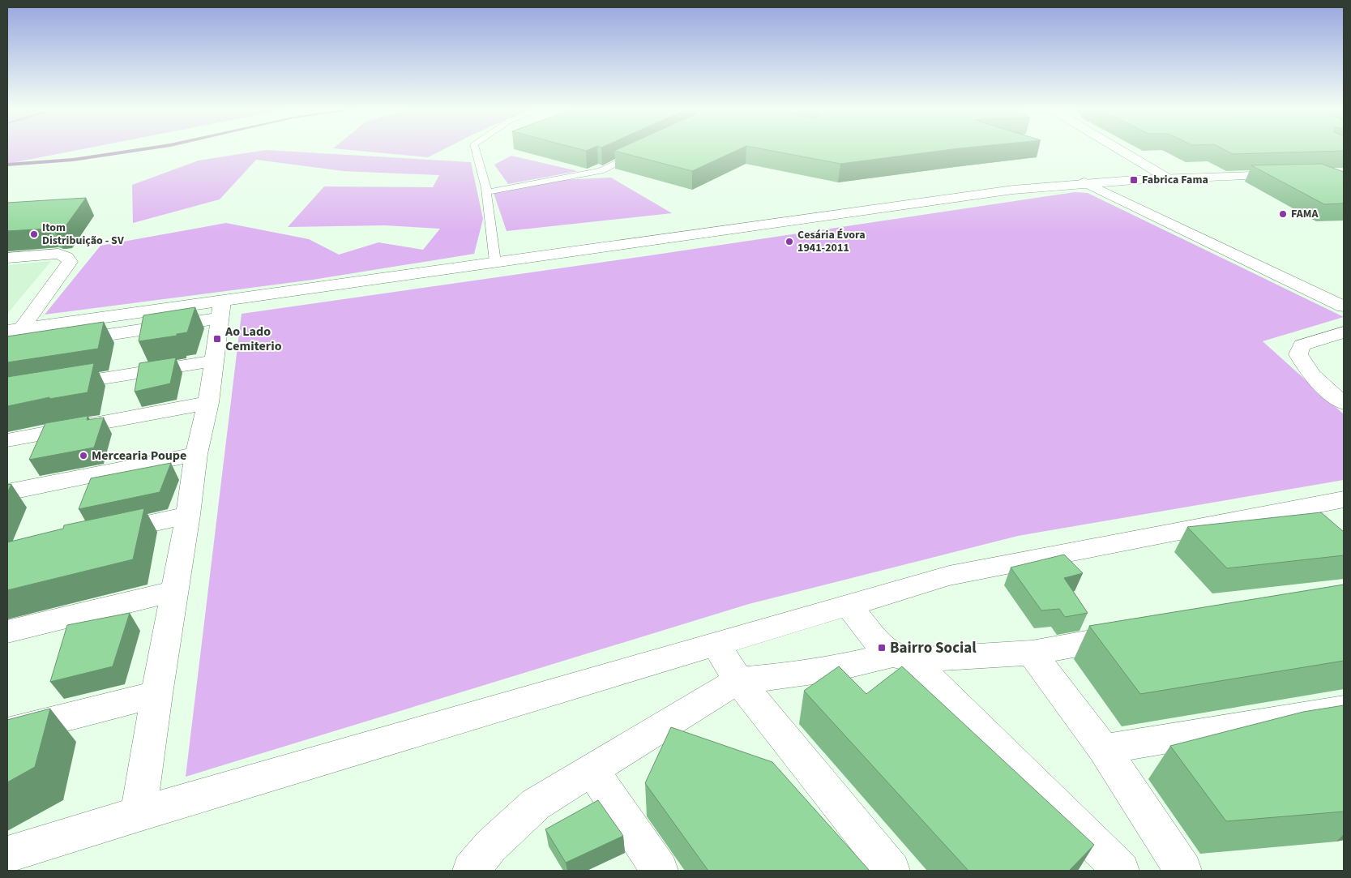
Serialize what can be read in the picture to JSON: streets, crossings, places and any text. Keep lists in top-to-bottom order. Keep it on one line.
{"places":{"transit":["Fabrica Fama","Ao Lado Cemiterio","Bairro Social"],"other":["FAMA","Itom Distribuição - SV","Cesária Évora 1941-2011","Mercearia Poupe"]}}
